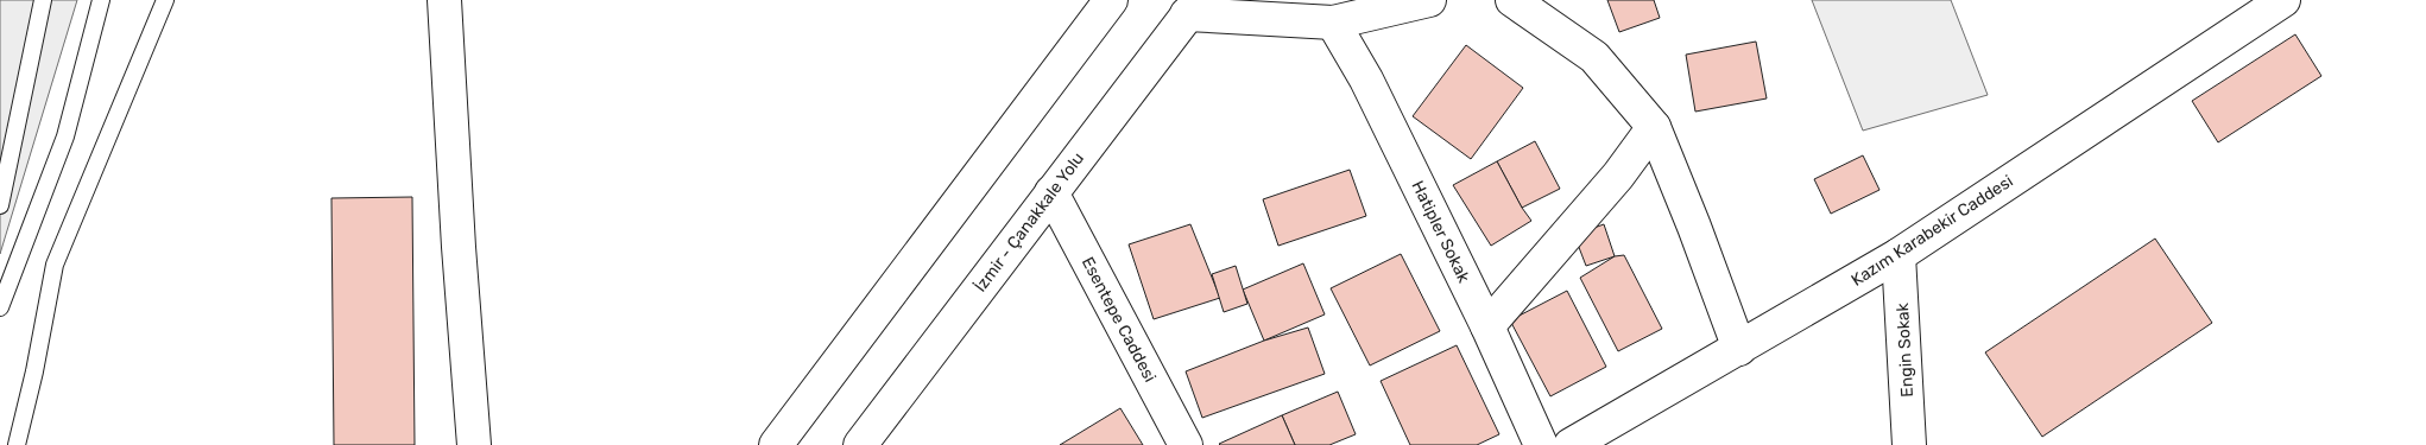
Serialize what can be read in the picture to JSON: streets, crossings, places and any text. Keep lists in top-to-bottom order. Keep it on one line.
{"streets":{"main road":["İzmir - Çanakkale Yolu","Kazım Karabekir Caddesi","Hatipler Sokak","Esentepe Caddesi","Engin Sokak"]},"crossings":[["İzmir - Çanakkale Yolu","Esentepe Caddesi"],["Kazım Karabekir Caddesi","Engin Sokak"]]}
